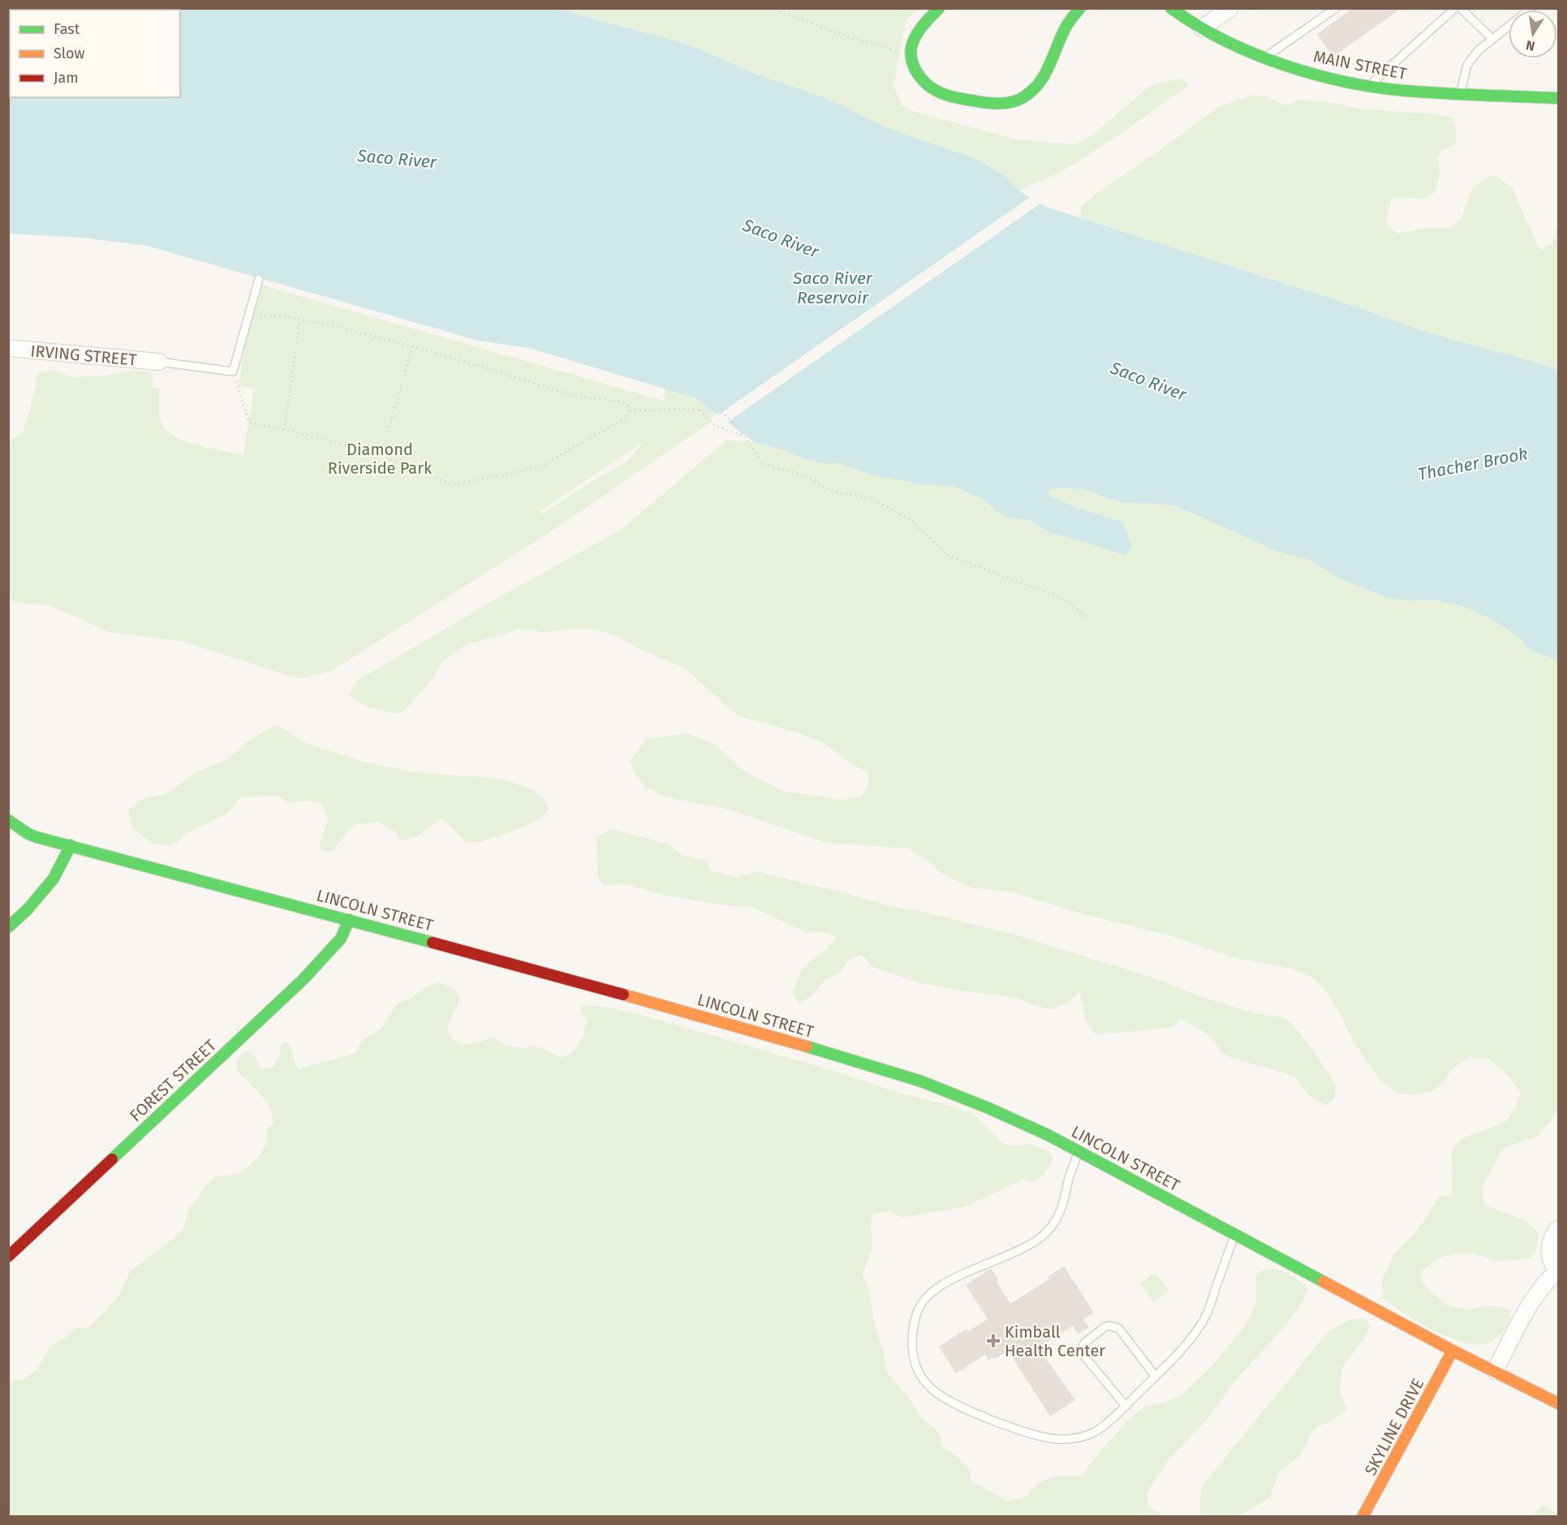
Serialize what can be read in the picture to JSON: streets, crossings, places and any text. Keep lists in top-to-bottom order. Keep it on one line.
{"streets":{"street":["MAIN STREET","IRVING STREET","LINCOLN STREET","FOREST STREET","SKYLINE DRIVE"]},"crossings":[["LINCOLN STREET","FOREST STREET"],["LINCOLN STREET","SKYLINE DRIVE"]],"water":["Saco River","Saco River Reservoir","Thacher Brook"],"parks":["Diamond Riverside Park"],"places":{"health":["Kimball Health Center"]},"legend":["Fast","Slow","Jam"],"north":"bottom"}
